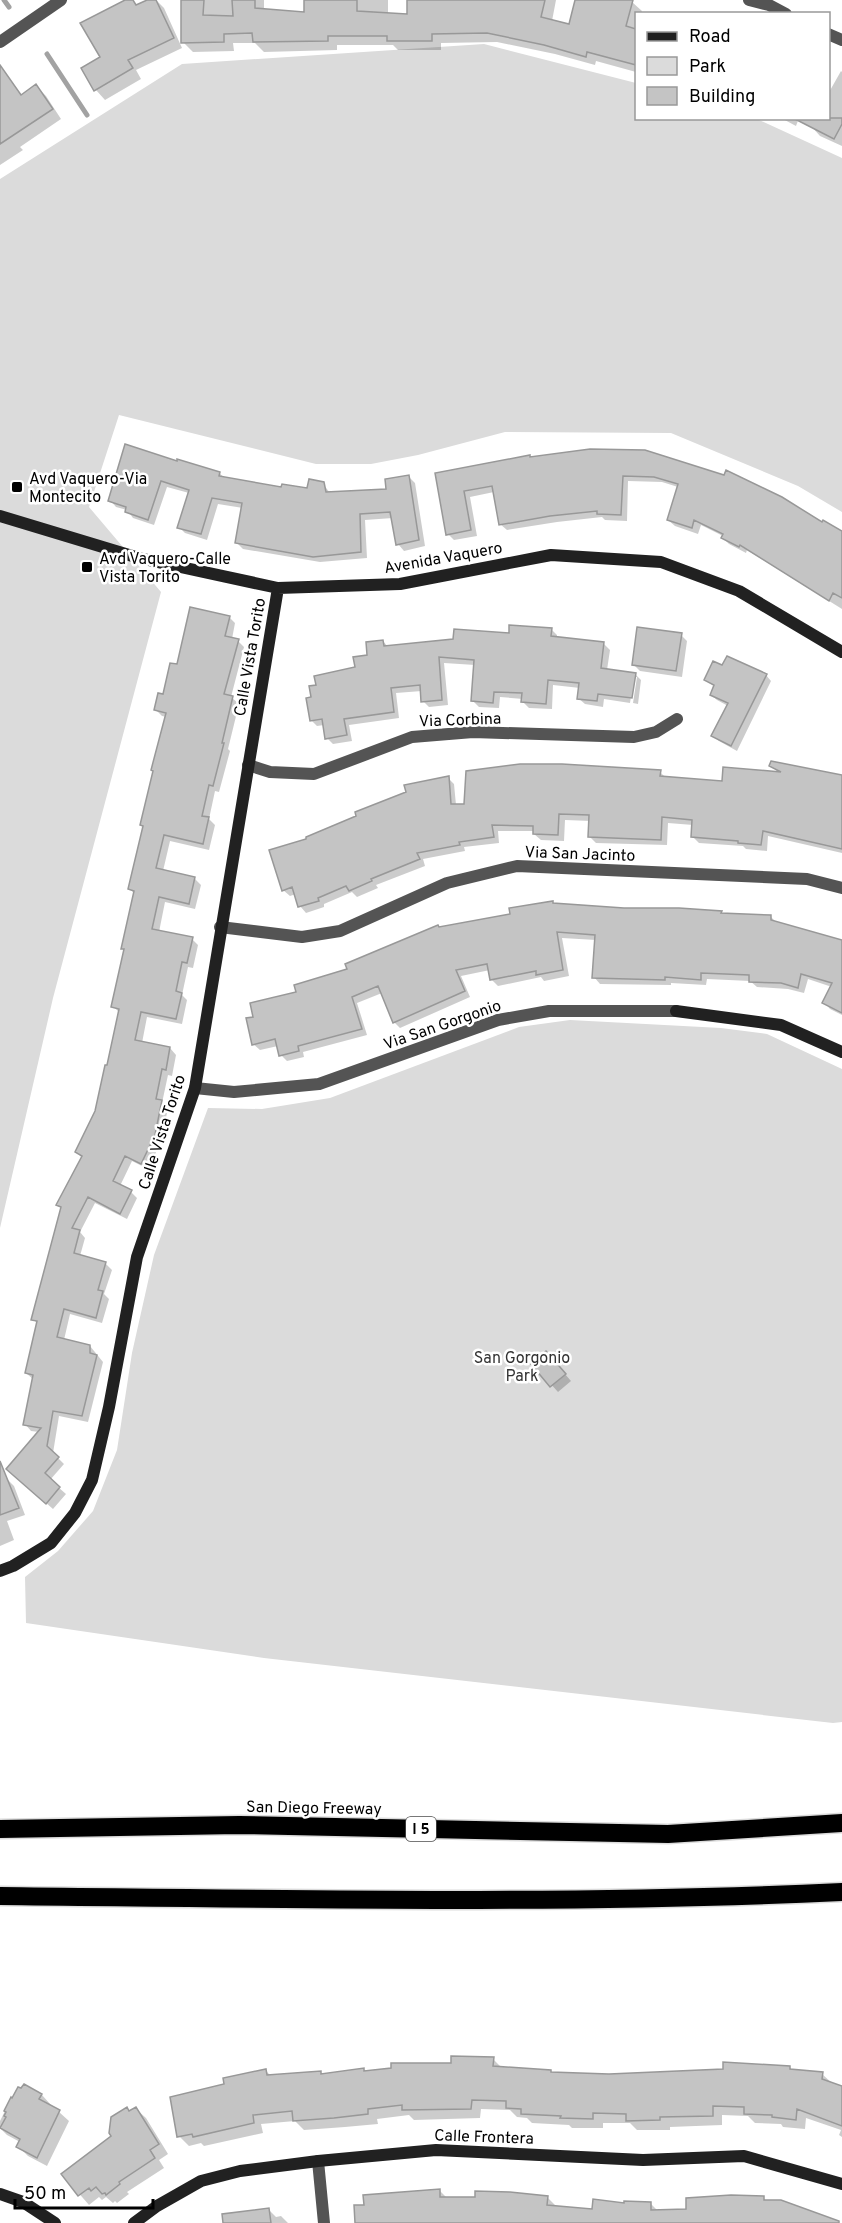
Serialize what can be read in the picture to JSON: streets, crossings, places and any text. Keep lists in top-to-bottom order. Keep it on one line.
{"streets":{"highway":["San Diego Freeway","I 5"],"street":["Avenida Vaquero","Calle Vista Torito","Via Corbina","Via San Jacinto","Via San Gorgonio","Calle Frontera"]},"crossings":[["Avenida Vaquero","Calle Vista Torito"],["Calle Vista Torito","Via Corbina"],["Calle Vista Torito","Via San Jacinto"],["Calle Vista Torito","Via San Gorgonio"]],"parks":["San Gorgonio Park"],"places":{"transit":["Avd Vaquero-Via Montecito","Avd Vaquero-Calle Vista Torito"]},"legend":["Road","Park","Building"],"scale_bar":"50 m"}
